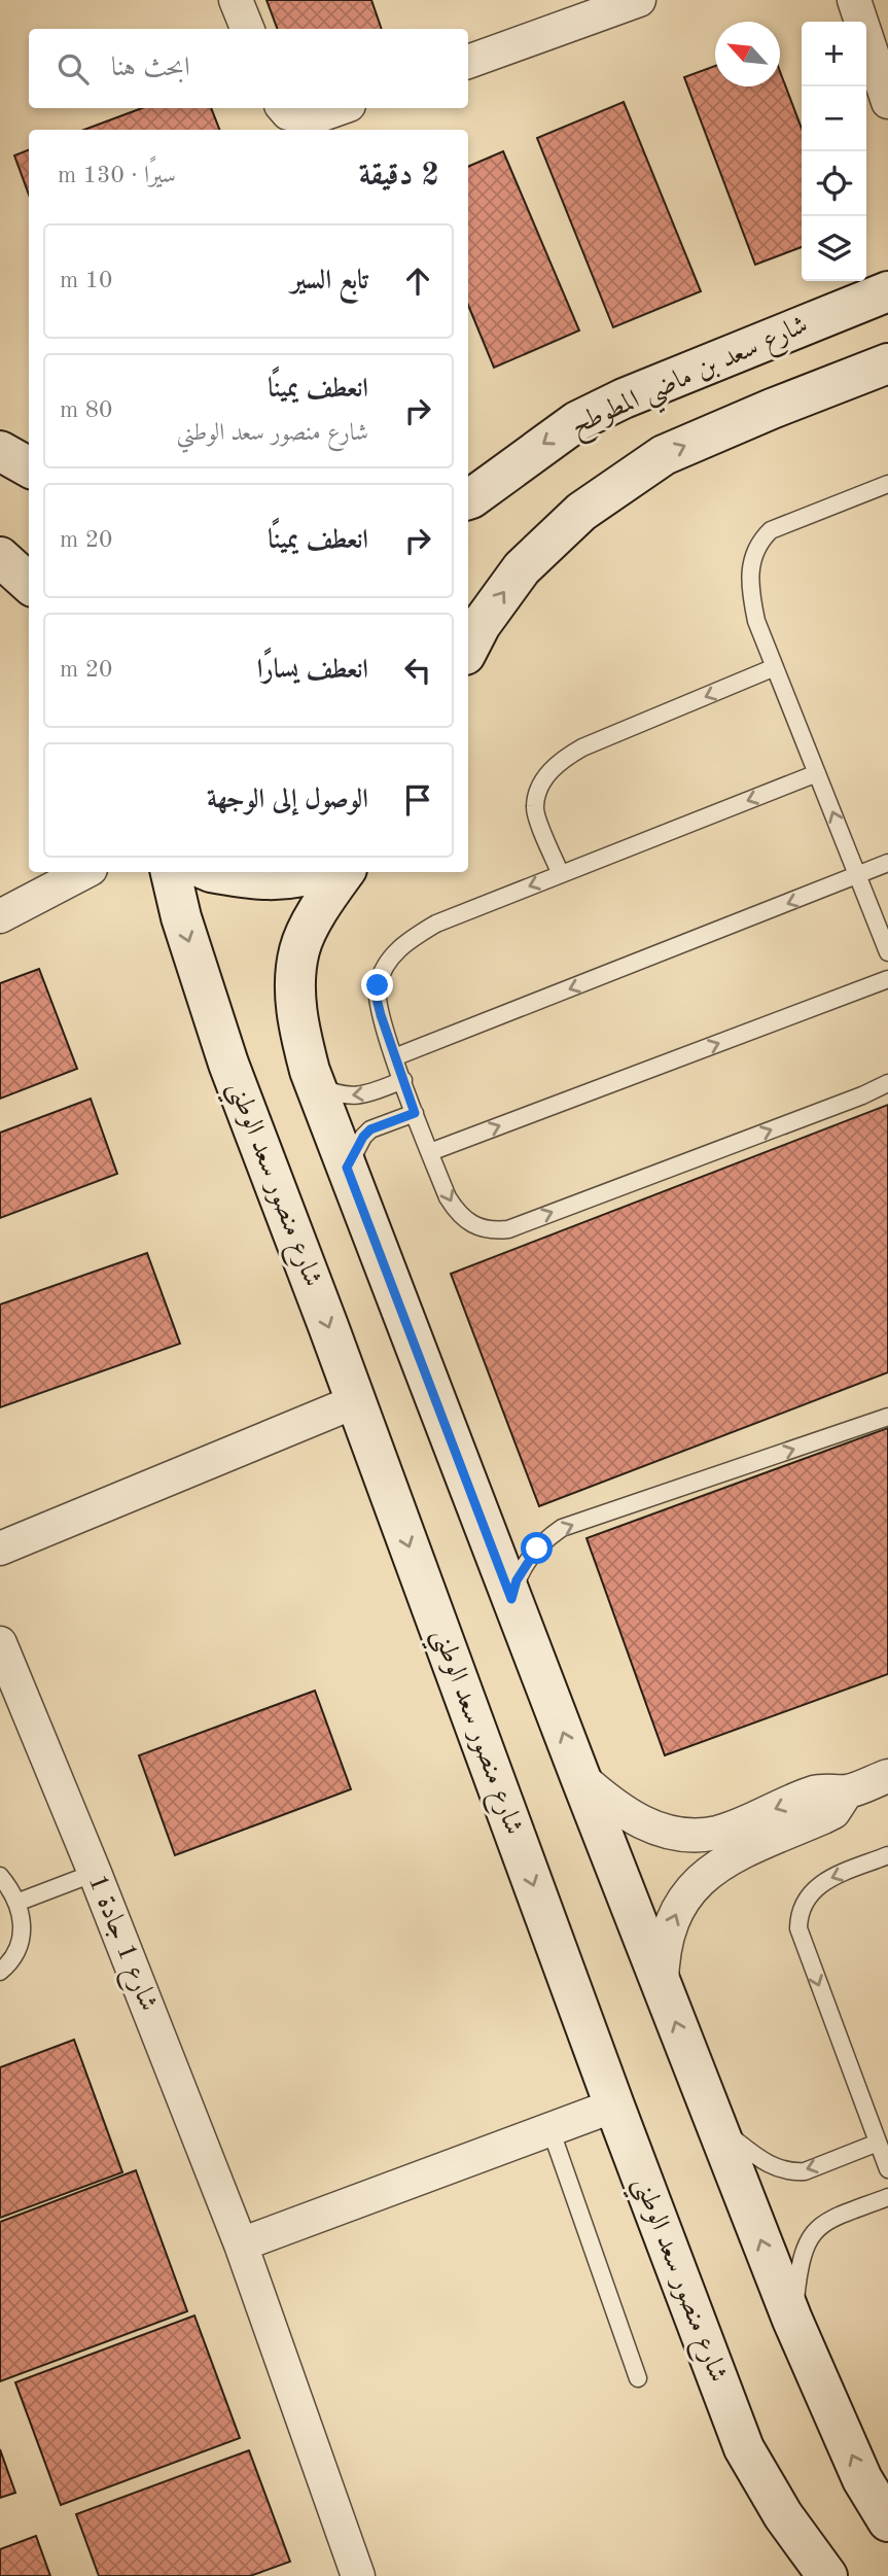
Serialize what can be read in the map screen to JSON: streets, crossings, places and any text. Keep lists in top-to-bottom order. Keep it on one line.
{"streets":{"street":["شارع سعد بن ماضي المطوطح","شارع منصور سعد الوطني","شارع 1 جادة 1"]},"north":"top left","page":{"map_buttons":["+","−"],"search":"ابحث هنا","heading":["2 دقيقة","سيرًا · 130 m"],"list":[["تابع السير","10 m"],["انعطف يمينًا","شارع منصور سعد الوطني","80 m"],["انعطف يمينًا","20 m"],["انعطف يسارًا","20 m"],"الوصول إلى الوجهة"]}}
